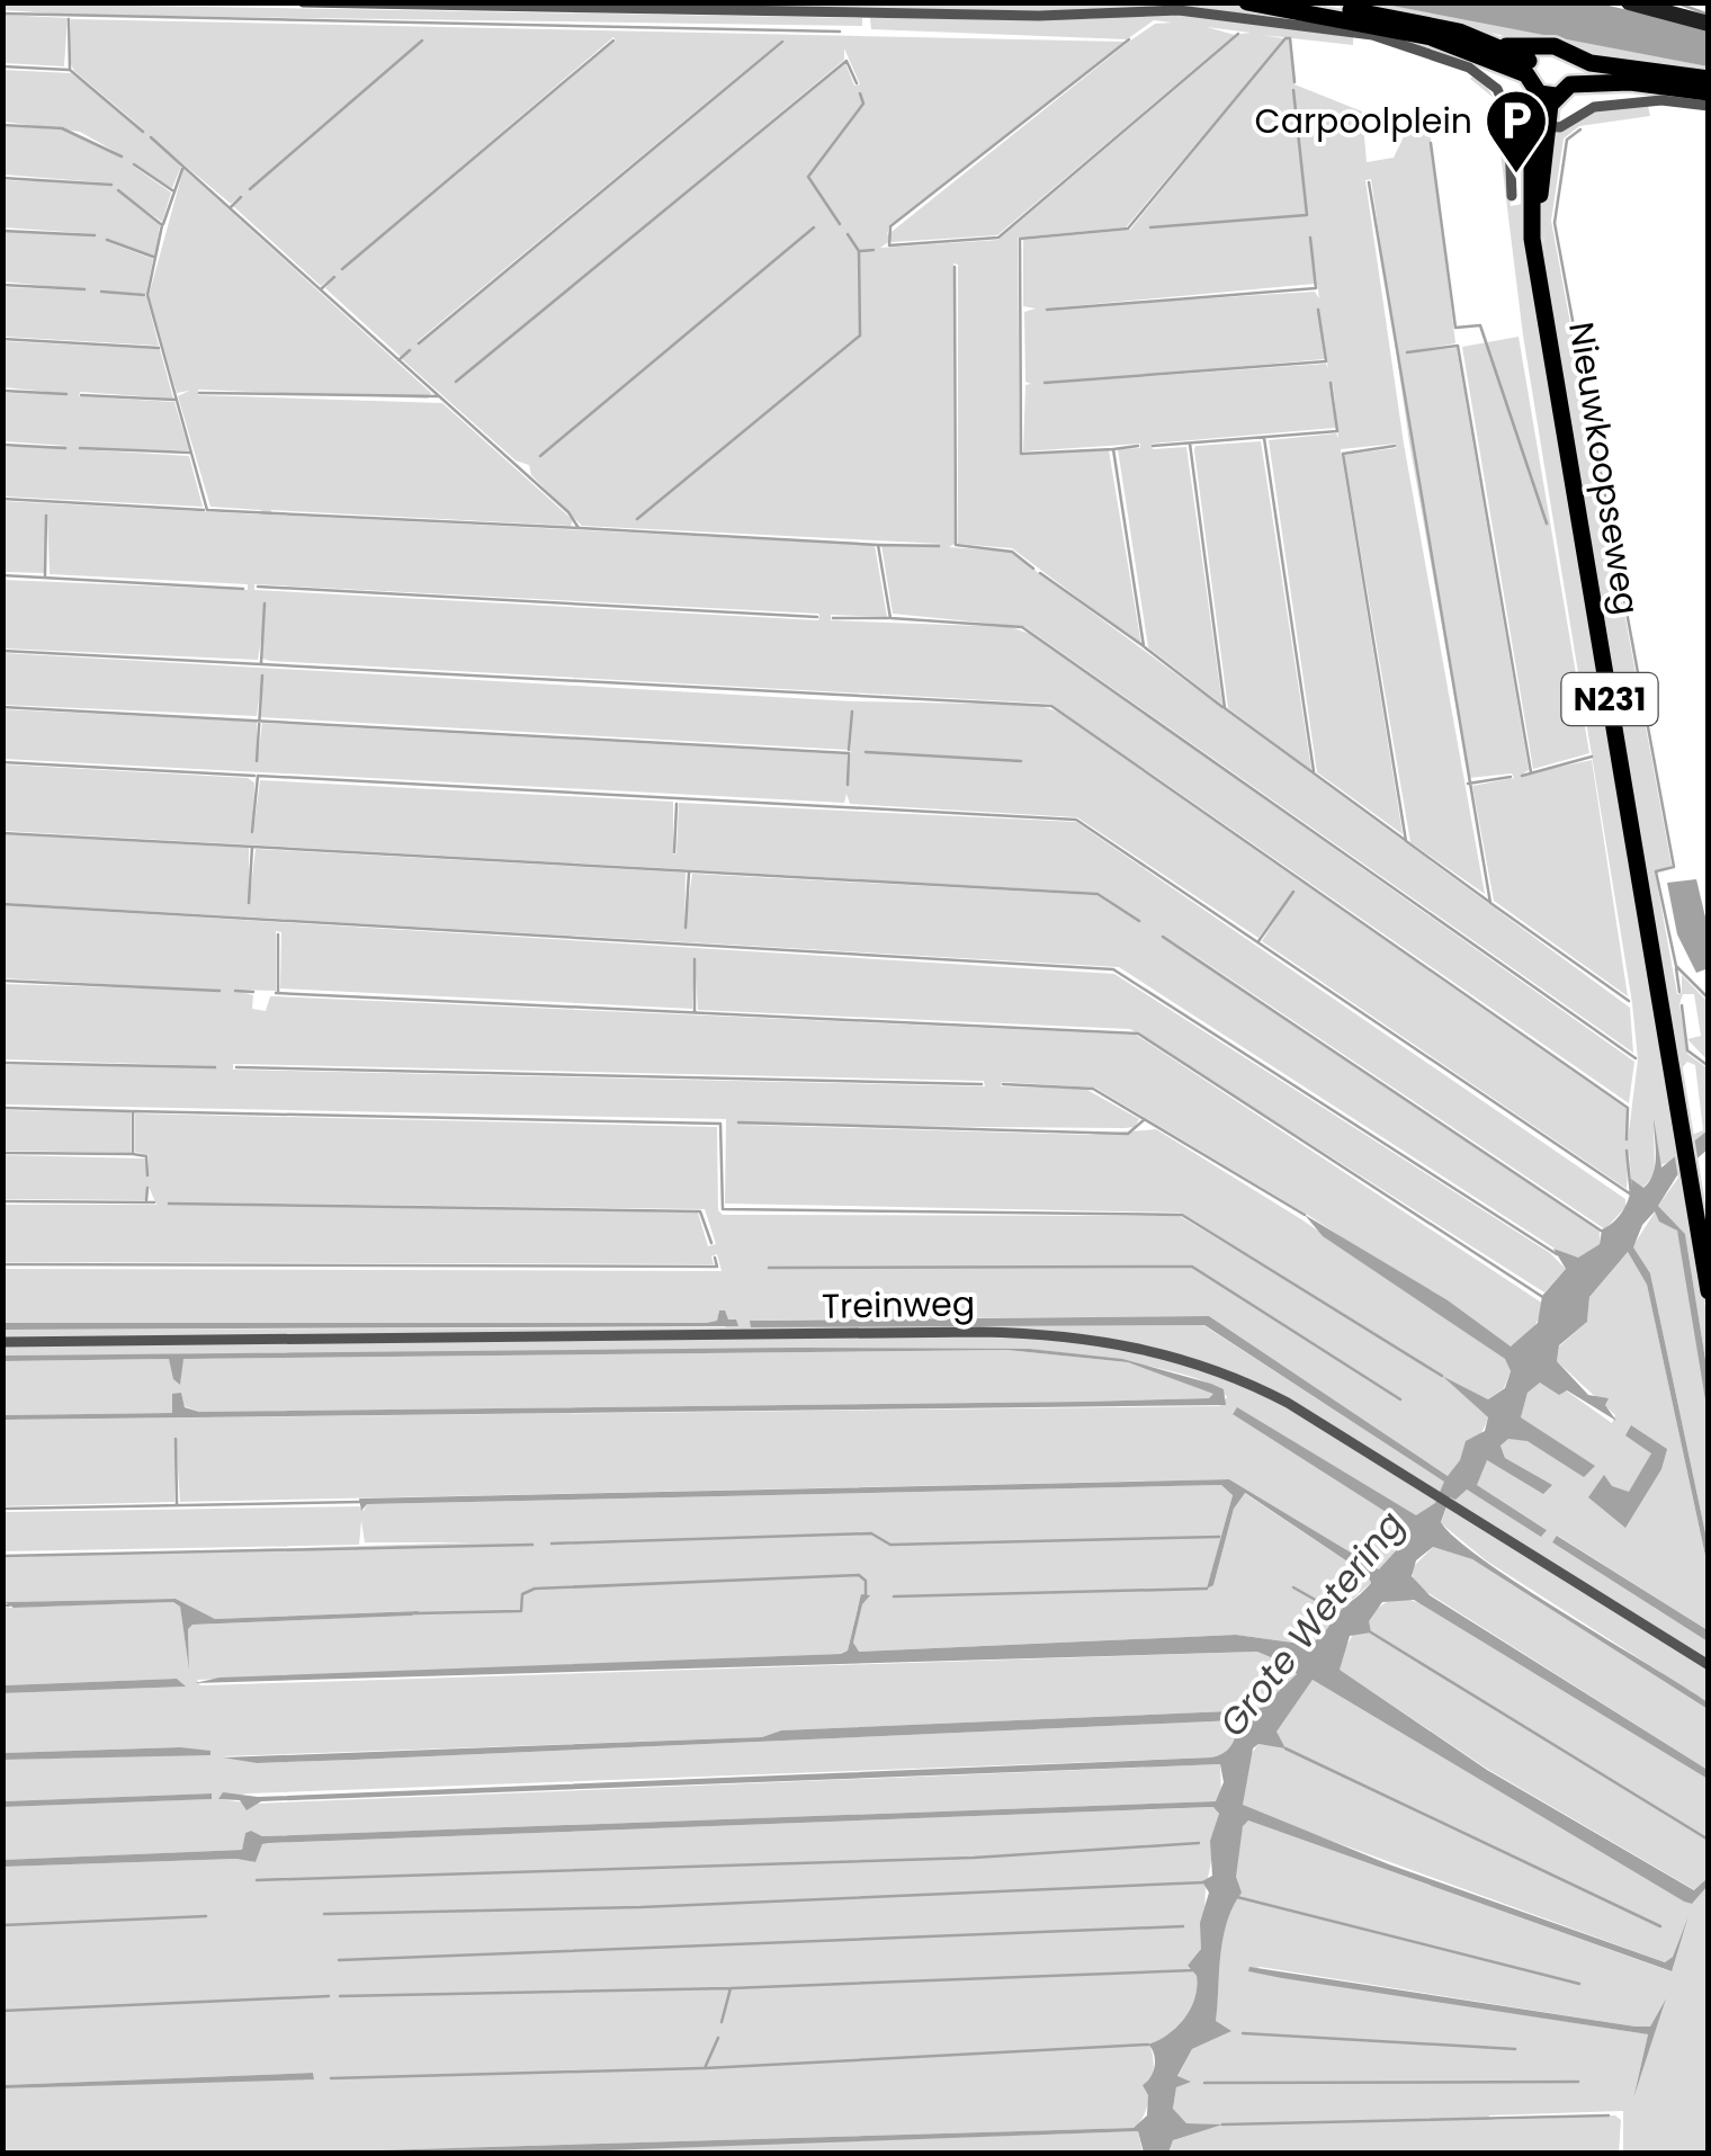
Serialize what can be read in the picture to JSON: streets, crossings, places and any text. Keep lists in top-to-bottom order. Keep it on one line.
{"streets":{"main road":["Nieuwkoopseweg","N231"],"street":["Treinweg"]},"water":["Grote Wetering"],"places":{"parking":["Carpoolplein"]}}
